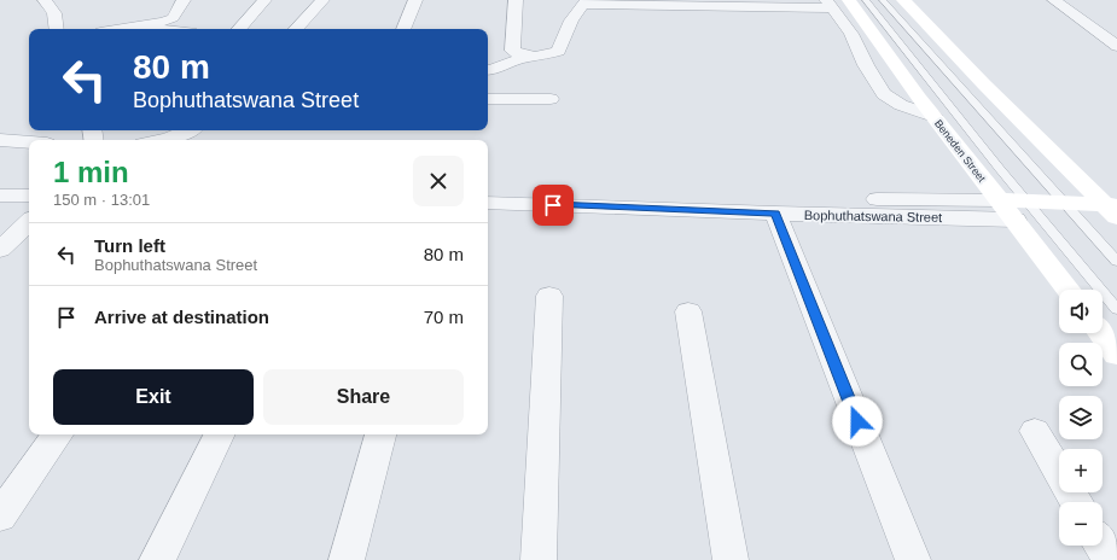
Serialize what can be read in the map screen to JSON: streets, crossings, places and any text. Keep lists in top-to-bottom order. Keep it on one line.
{"streets":{"main road":["Beneden Street","Bophuthatswana Street"]},"crossings":[["Beneden Street","Bophuthatswana Street"]],"page":{"turn":["80 m","Bophuthatswana Street"],"heading":["1 min","150 m · 13:01"],"list":[{"name":"Turn left","note":"Bophuthatswana Street","value":"80 m"},{"name":"Arrive at destination","value":"70 m"}],"map_buttons":["+","−"],"buttons":["Exit","Share"]}}
